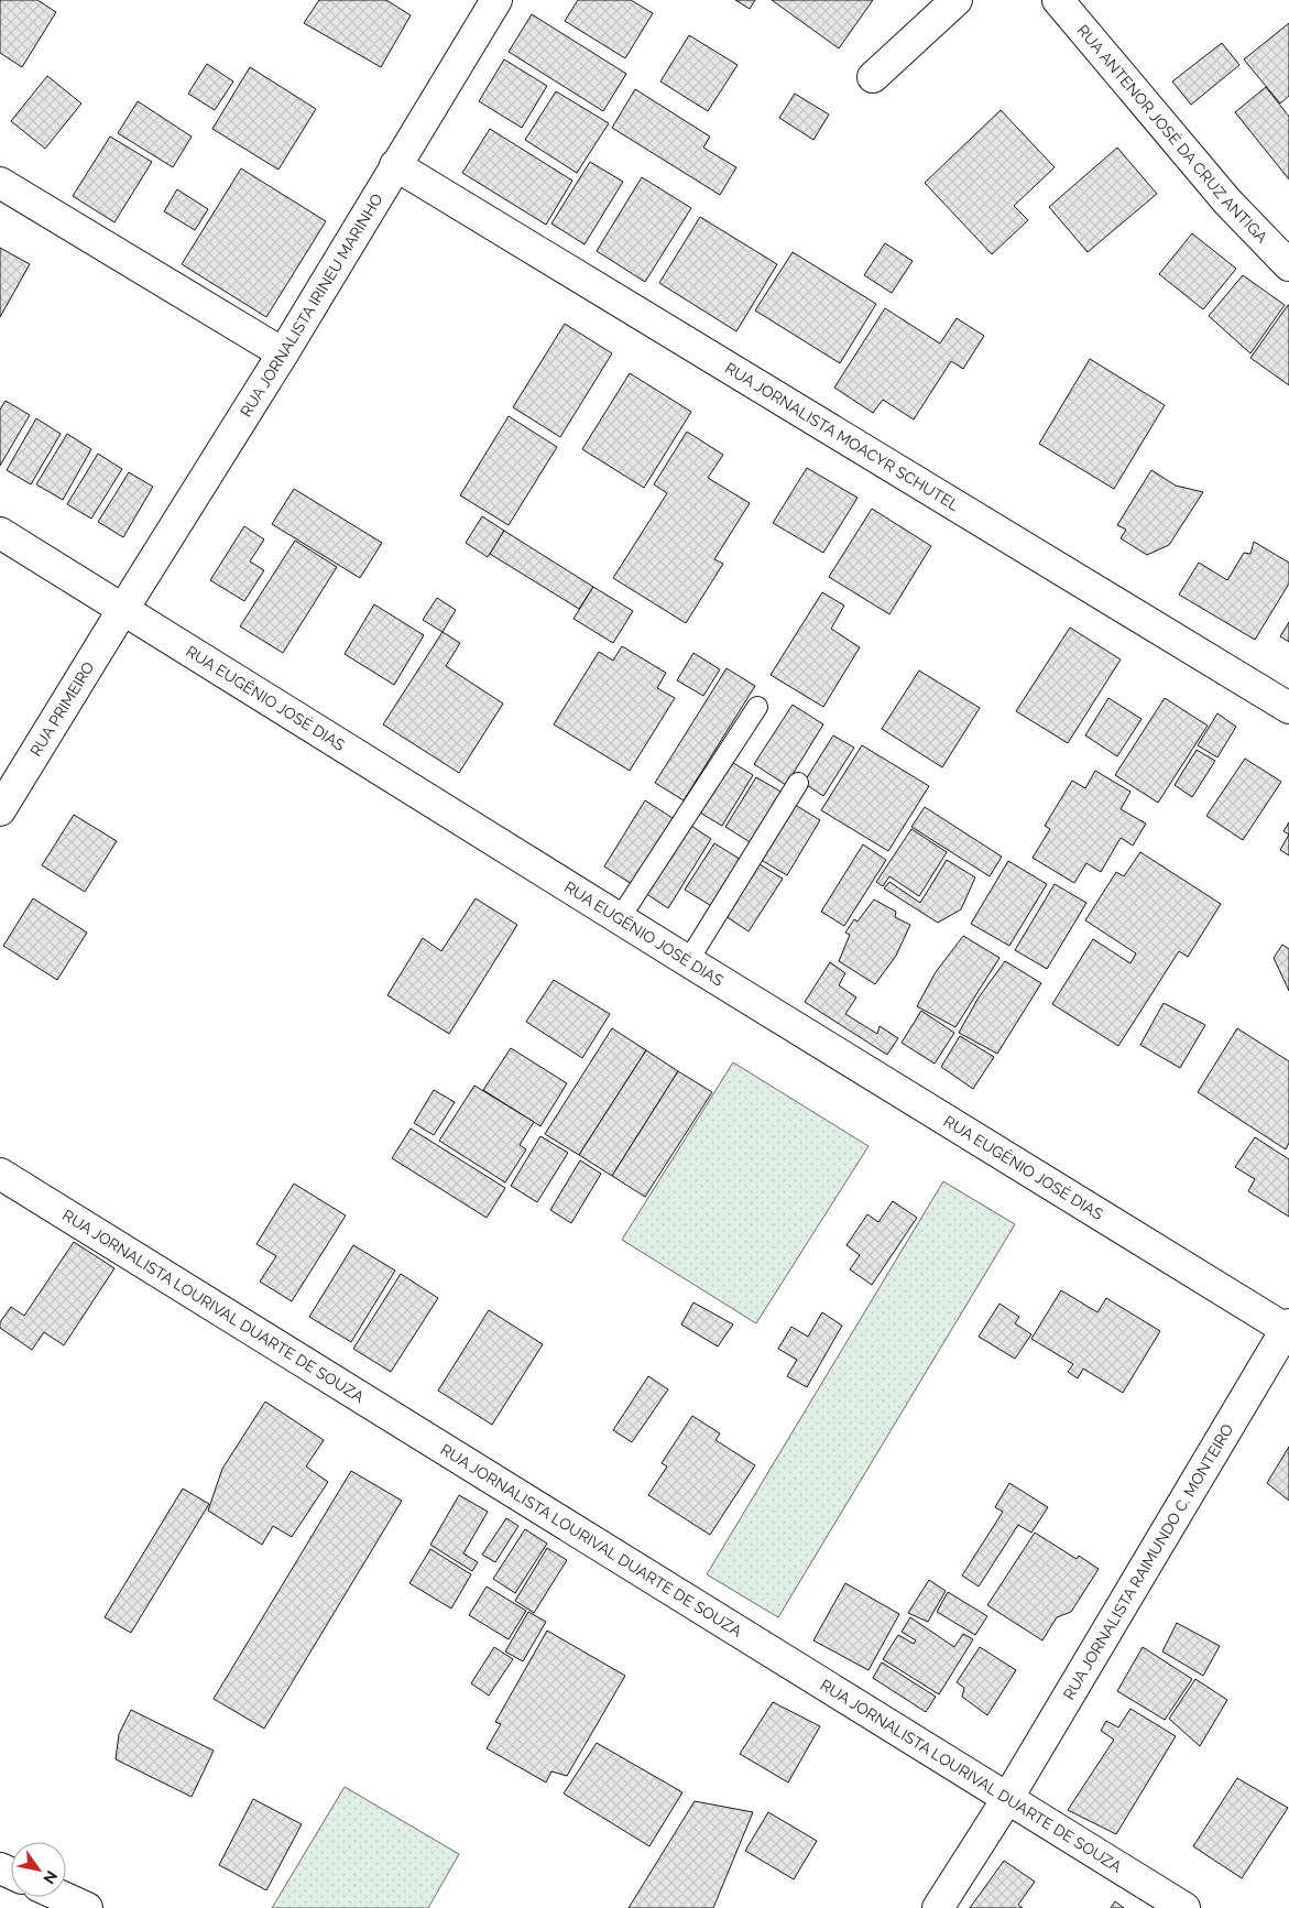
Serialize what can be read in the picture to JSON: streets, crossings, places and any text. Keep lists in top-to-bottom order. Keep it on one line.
{"streets":{"street":["RUA ANTENOR JOSÉ DA CRUZ ANTIGA","RUA JORNALISTA IRINEU MARINHO","RUA JORNALISTA MOACYR SCHUTEL","RUA EUGÊNIO JOSÉ DIAS","RUA PRIMEIRO","RUA JORNALISTA LOURIVAL DUARTE DE SOUZA","RUA JORNALISTA RAIMUNDO C. MONTEIRO"]},"crossings":[["RUA JORNALISTA IRINEU MARINHO","RUA JORNALISTA MOACYR SCHUTEL"],["RUA JORNALISTA IRINEU MARINHO","RUA EUGÊNIO JOSÉ DIAS"],["RUA JORNALISTA IRINEU MARINHO","RUA PRIMEIRO"],["RUA EUGÊNIO JOSÉ DIAS","RUA PRIMEIRO"],["RUA EUGÊNIO JOSÉ DIAS","RUA JORNALISTA RAIMUNDO C. MONTEIRO"],["RUA JORNALISTA LOURIVAL DUARTE DE SOUZA","RUA JORNALISTA RAIMUNDO C. MONTEIRO"]],"north":"bottom right"}
